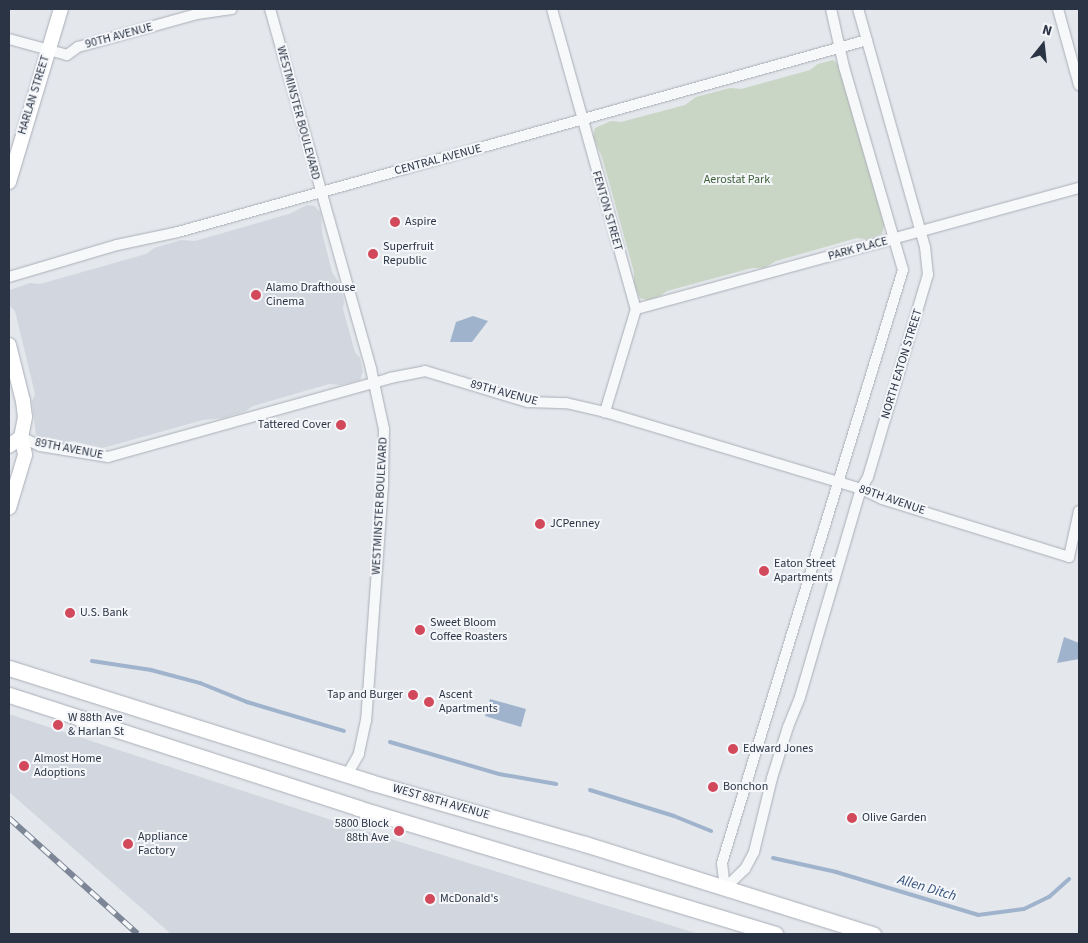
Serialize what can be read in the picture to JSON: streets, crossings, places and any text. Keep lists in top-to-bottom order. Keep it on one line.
{"streets":{"main road":["WEST 88TH AVENUE"],"street":["90TH AVENUE","HARLAN STREET","WESTMINSTER BOULEVARD","CENTRAL AVENUE","FENTON STREET","PARK PLACE","NORTH EATON STREET","89TH AVENUE"]},"crossings":[["90TH AVENUE","HARLAN STREET"],["WESTMINSTER BOULEVARD","CENTRAL AVENUE"],["WESTMINSTER BOULEVARD","89TH AVENUE"],["WESTMINSTER BOULEVARD","WEST 88TH AVENUE"],["CENTRAL AVENUE","FENTON STREET"],["CENTRAL AVENUE","NORTH EATON STREET"],["FENTON STREET","PARK PLACE"],["PARK PLACE","NORTH EATON STREET"],["NORTH EATON STREET","89TH AVENUE"],["NORTH EATON STREET","WEST 88TH AVENUE"]],"water":["Allen Ditch"],"parks":["Aerostat Park"],"places":["Aspire","Superfruit Republic","Alamo Drafthouse Cinema","Tattered Cover","JCPenney","Eaton Street Apartments","U.S. Bank","Sweet Bloom Coffee Roasters","Tap and Burger","Ascent Apartments","W 88th Ave & Harlan St","Edward Jones","Almost Home Adoptions","Bonchon","Olive Garden","5800 Block 88th Ave","Appliance Factory","McDonald's"],"north":"top"}
